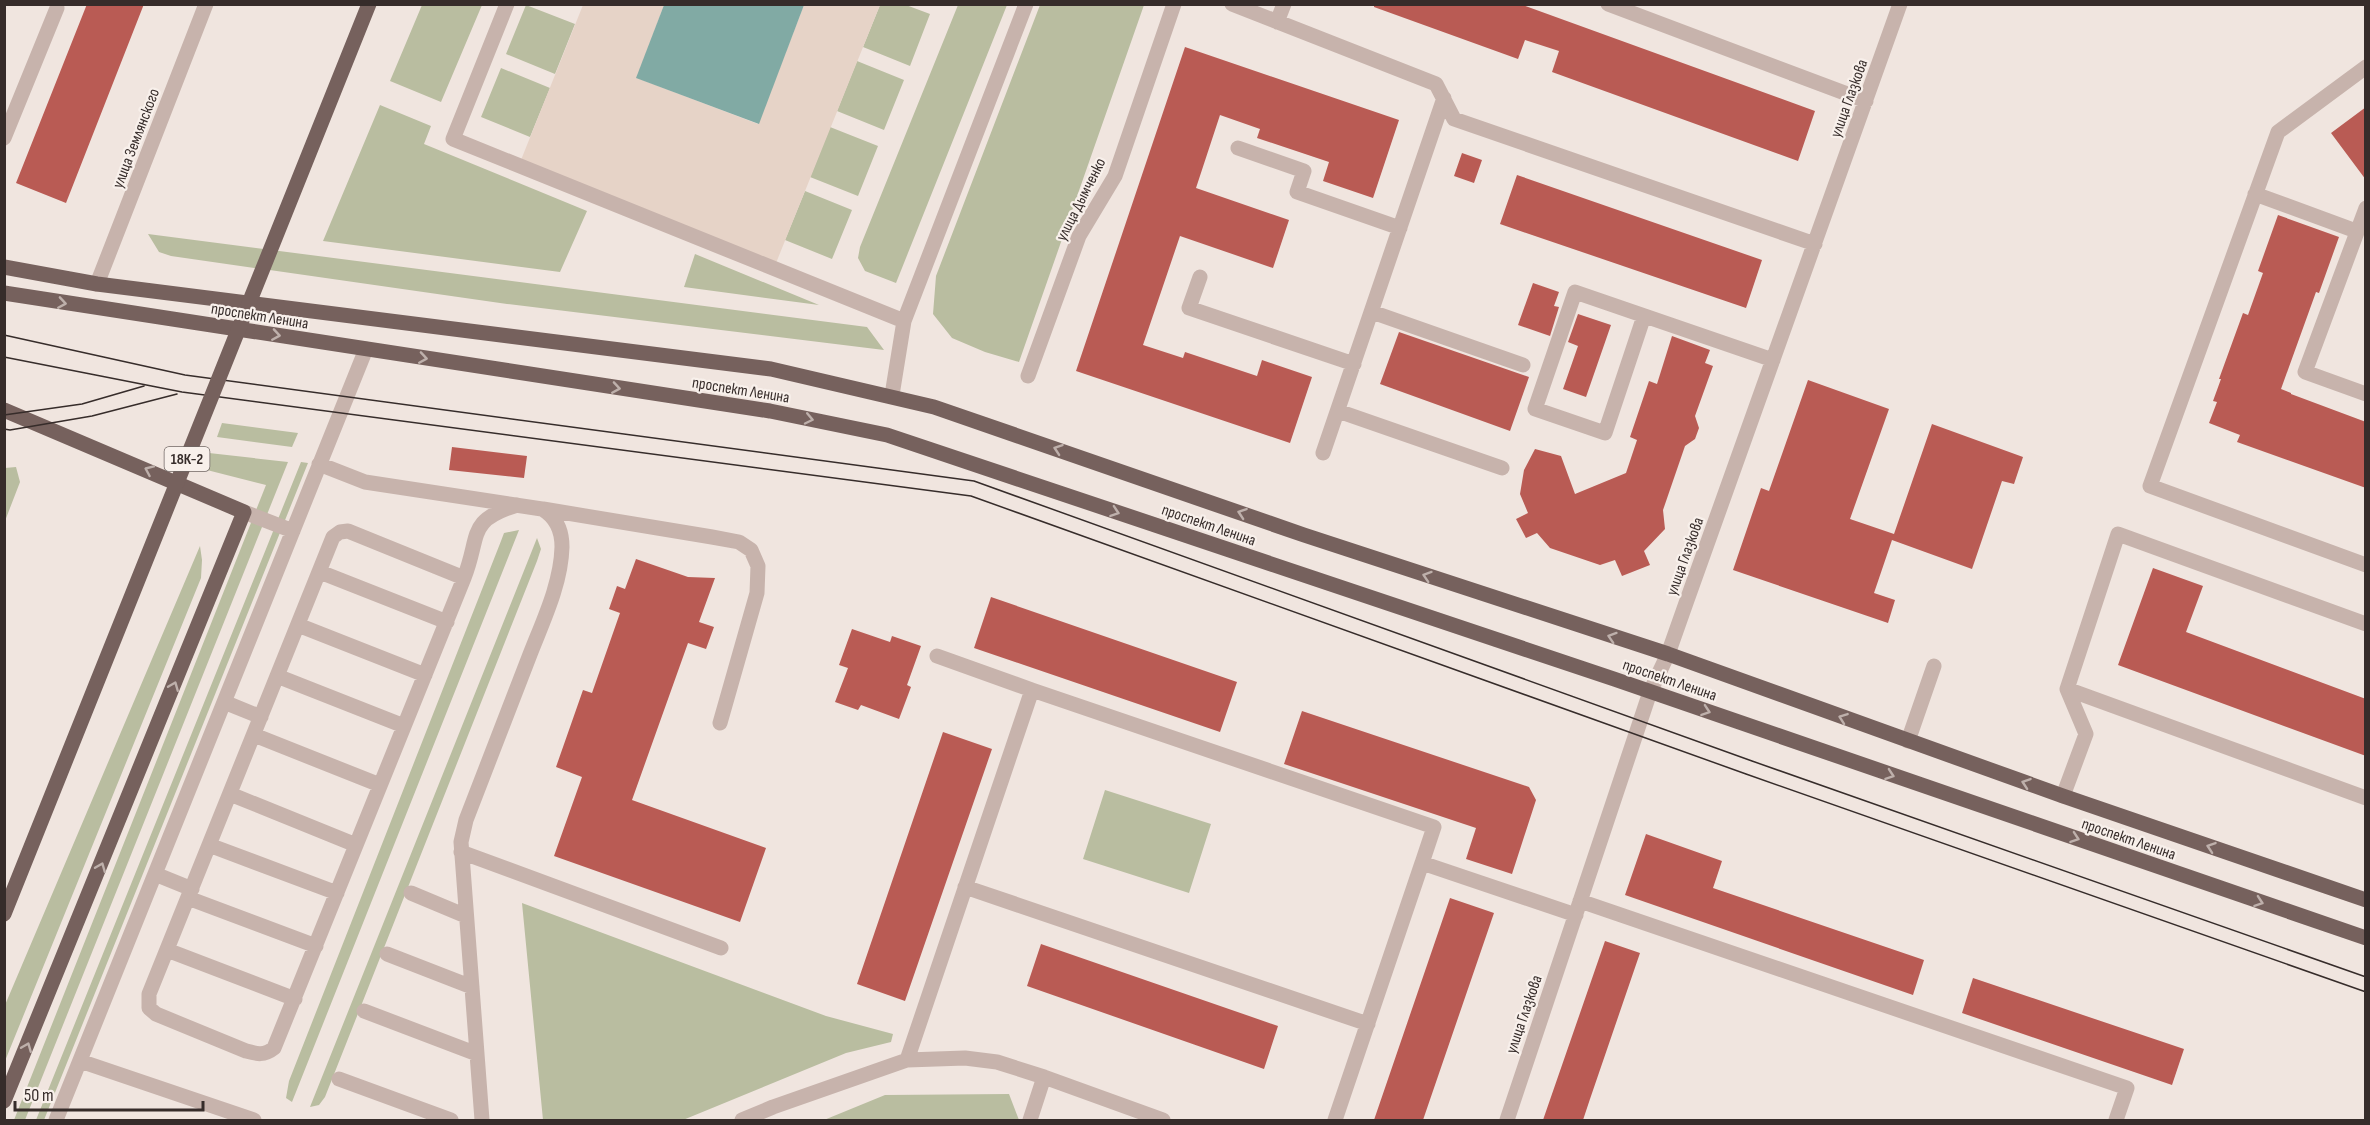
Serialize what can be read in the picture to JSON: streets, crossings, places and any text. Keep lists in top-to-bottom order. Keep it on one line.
{"streets":{"main road":["проспект Ленина","18К-2"],"street":["улица Глазкова","улица Землянского","улица Дымченко"]},"crossings":[["улица Глазкова","проспект Ленина"],["улица Землянского","проспект Ленина"]],"scale_bar":"50 m"}
